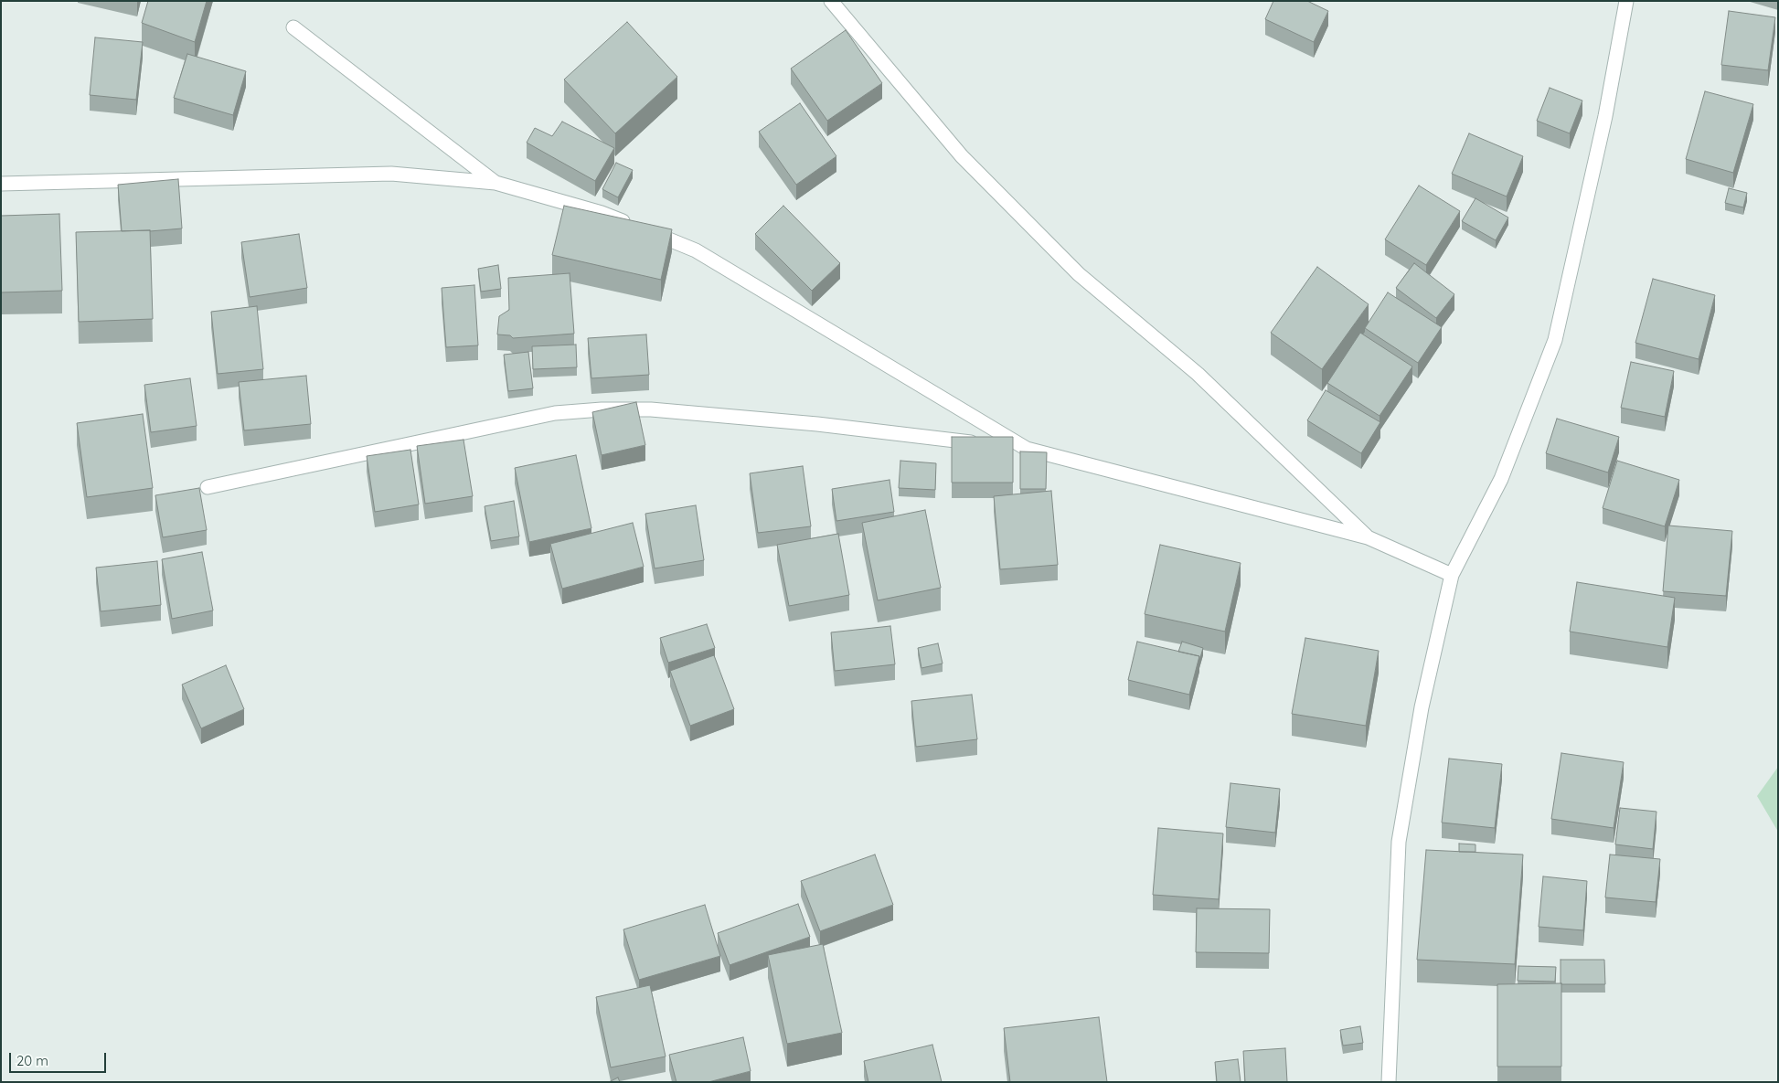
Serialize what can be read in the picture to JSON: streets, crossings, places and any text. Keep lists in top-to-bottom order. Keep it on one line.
{"scale_bar":"20 m"}
